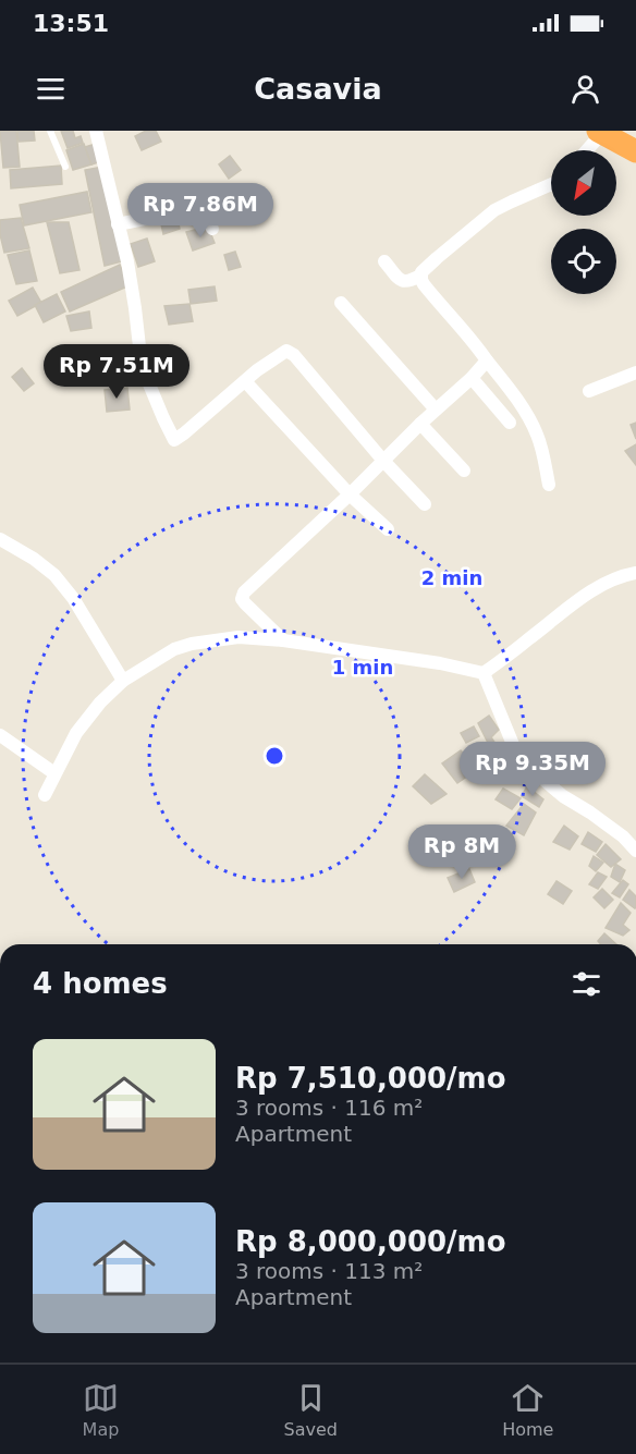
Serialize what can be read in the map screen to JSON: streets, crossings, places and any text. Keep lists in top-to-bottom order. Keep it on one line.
{"north":"bottom left","page":{"status":"13:51","header":"Casavia","price":["Rp 7.86M","Rp 7.51M","Rp 9.35M","Rp 8M"],"heading":"4 homes","list":[{"name":"Rp 7,510,000/mo","note":"3 rooms · 116 m² · Apartment"},{"name":"Rp 8,000,000/mo","note":"3 rooms · 113 m² · Apartment"}],"tabs":["Map","Saved","Home"]},"rings":["2 min","1 min"]}
